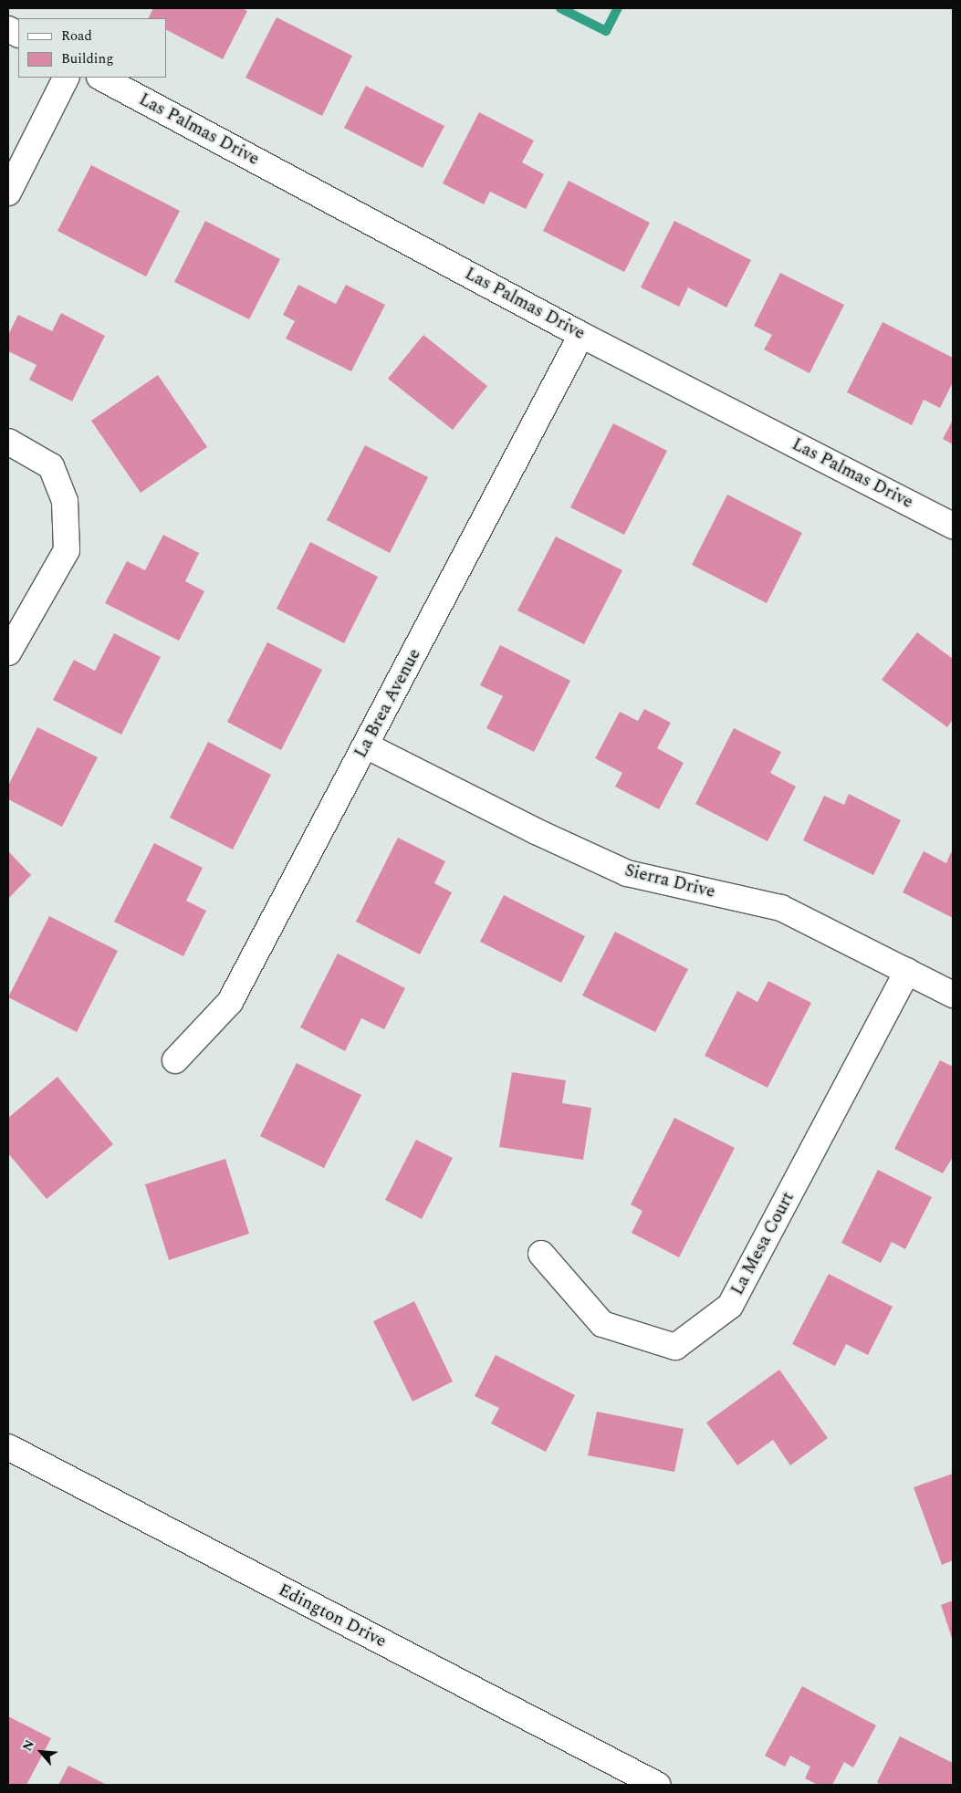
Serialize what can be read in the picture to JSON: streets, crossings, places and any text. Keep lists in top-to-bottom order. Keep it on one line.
{"streets":{"street":["Las Palmas Drive","La Brea Avenue","Sierra Drive","La Mesa Court","Edington Drive"]},"crossings":[["Las Palmas Drive","La Brea Avenue"],["La Brea Avenue","Sierra Drive"],["Sierra Drive","La Mesa Court"]],"legend":["Road","Building"],"north":"top left"}
